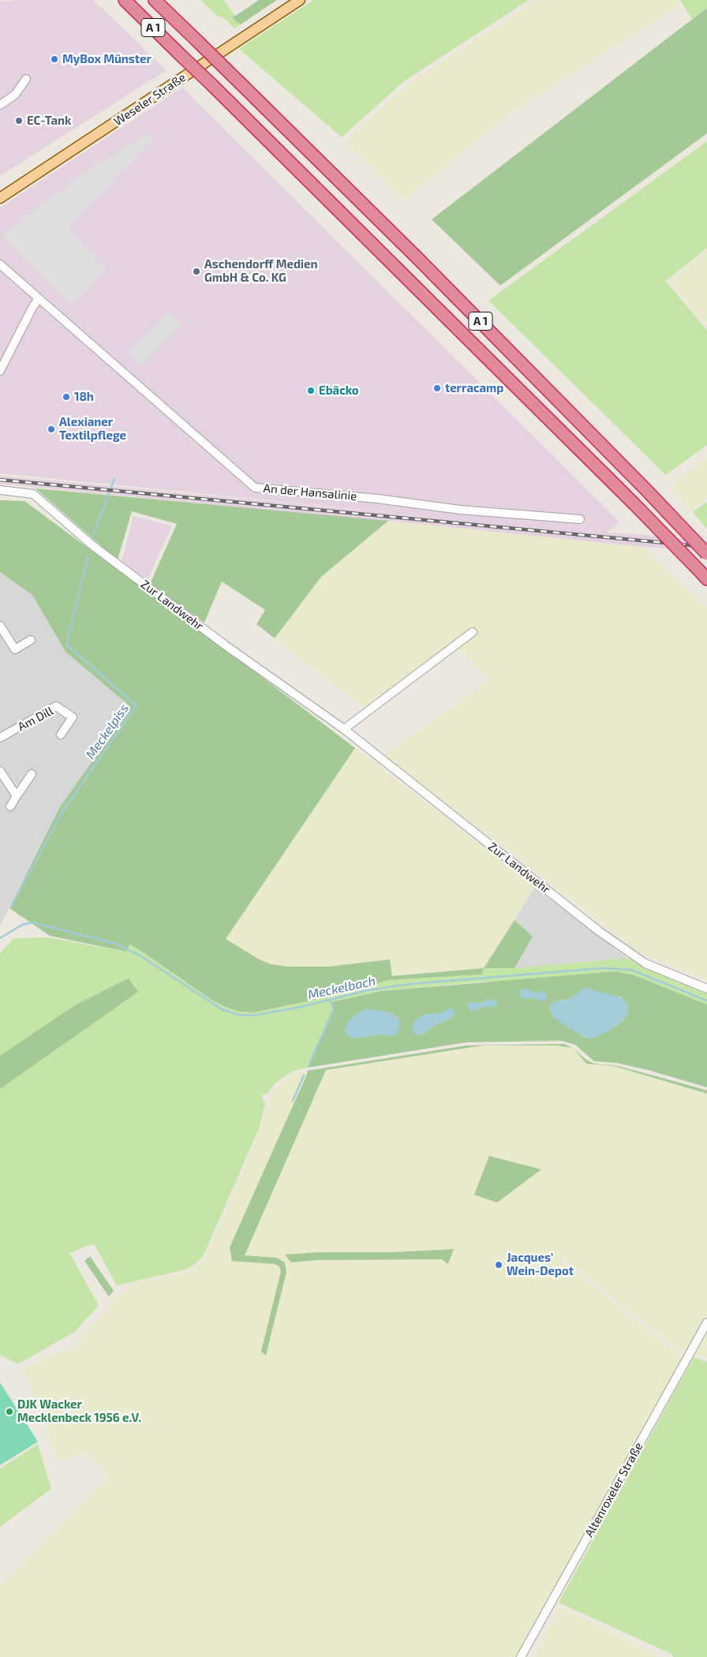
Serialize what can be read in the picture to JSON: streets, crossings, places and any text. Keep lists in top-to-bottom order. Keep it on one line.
{"streets":{"highway":["A 1"],"main road":["Weseler Straße"],"street":["An der Hansalinie","Zur Landwehr","Am Dill","Altenroxeler Straße"]},"water":["Meckelpiss","Meckelbach"],"places":["MyBox Münster","EC-Tank","Aschendorff Medien GmbH & Co. KG","terracamp","Ebäcko","18h","Alexianer Textilpflege","Jacques’ Wein-Depot","DJK Wacker Mecklenbeck 1956 e.V."]}
